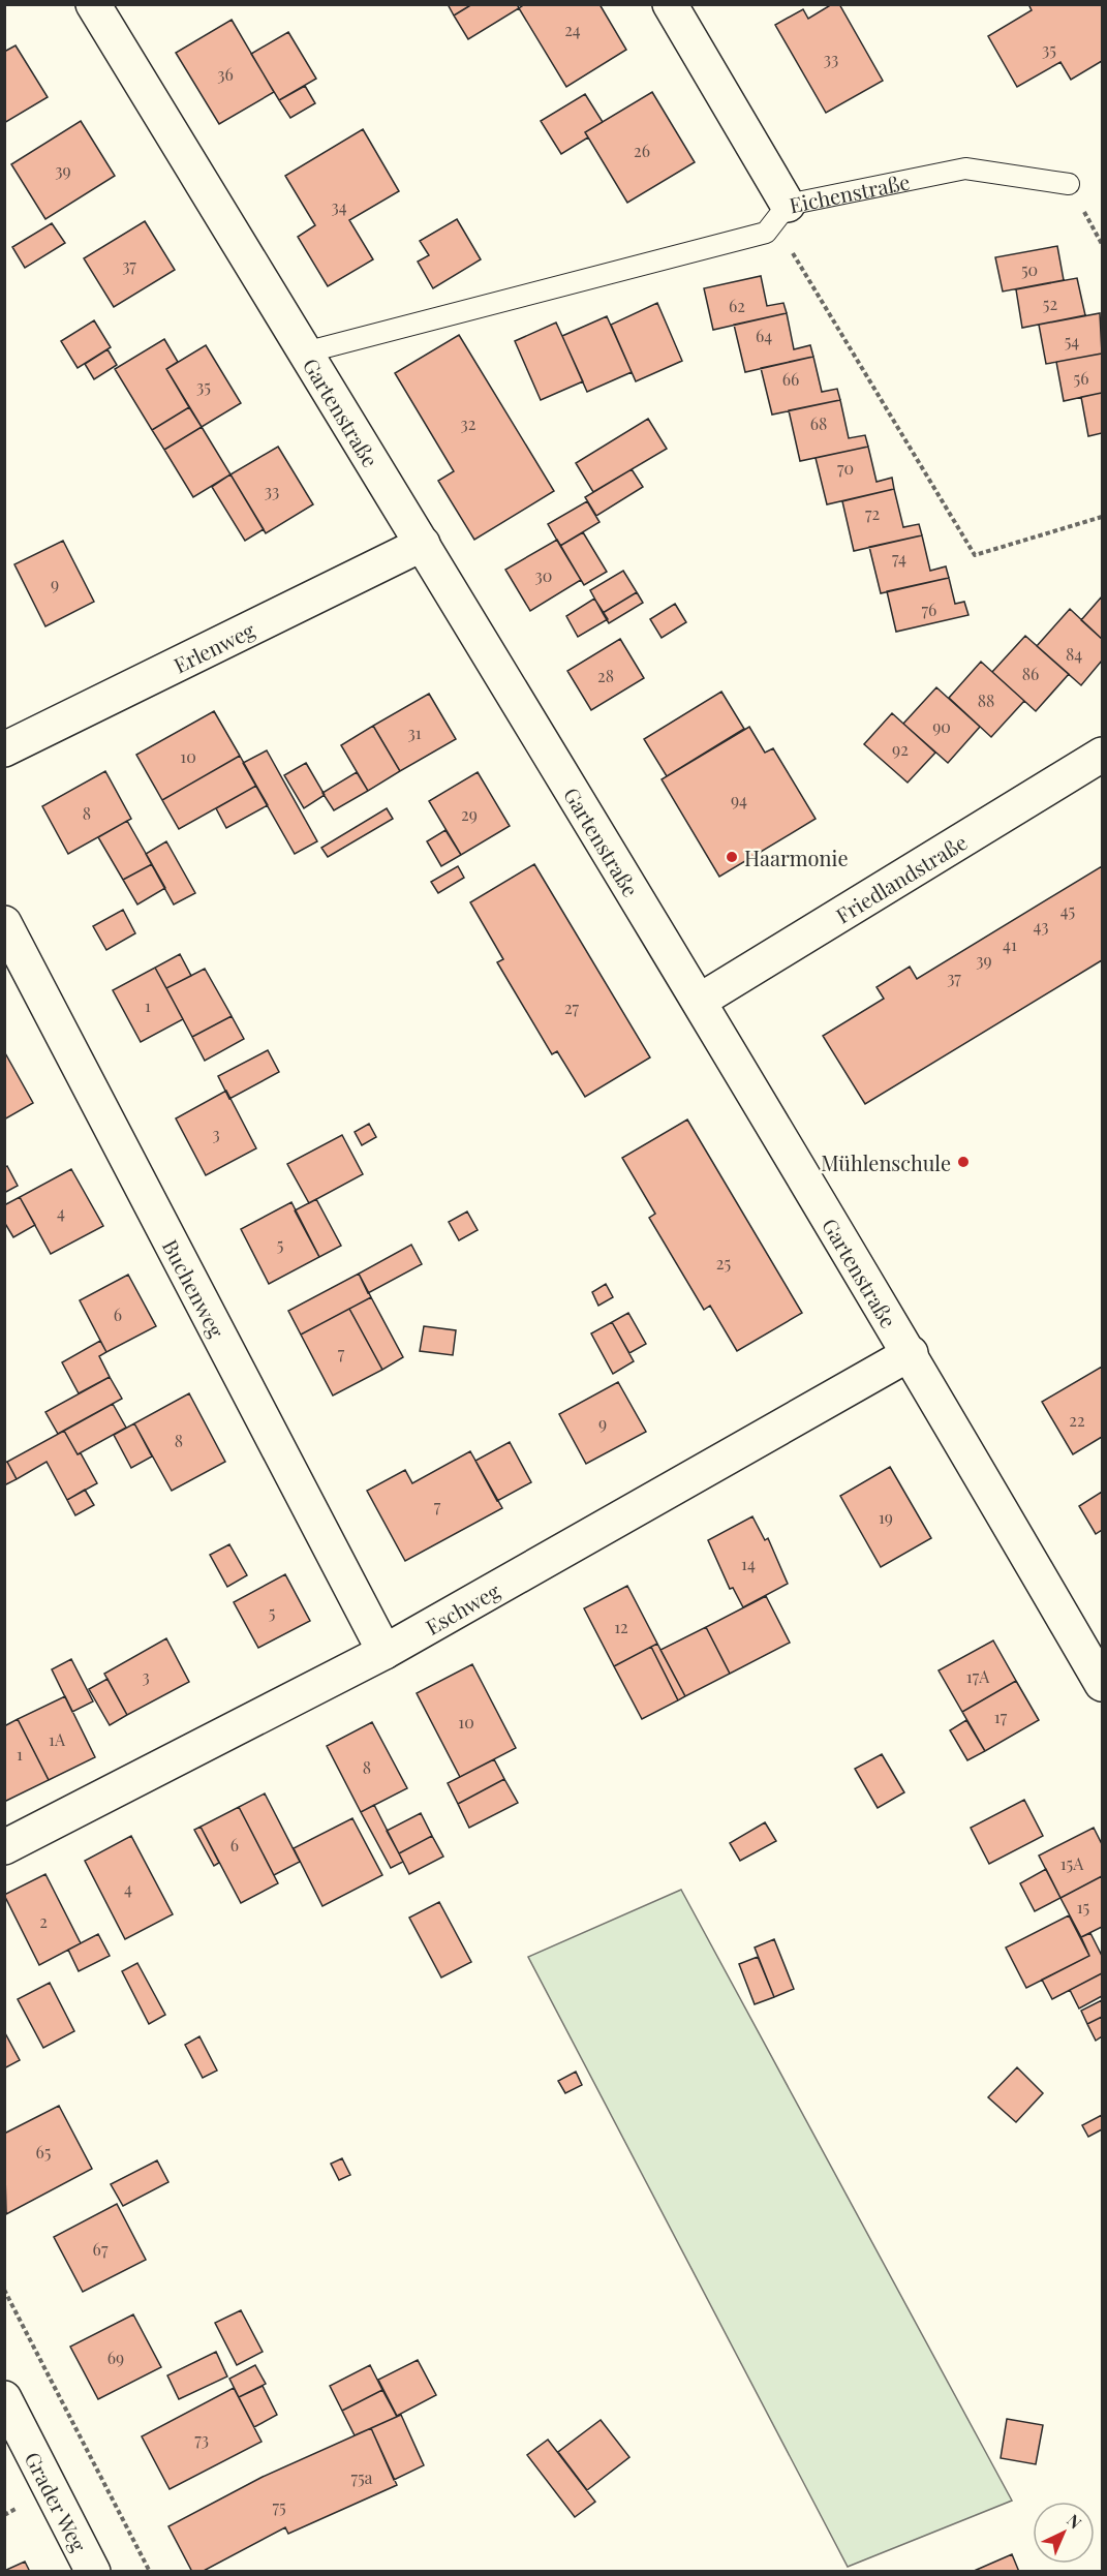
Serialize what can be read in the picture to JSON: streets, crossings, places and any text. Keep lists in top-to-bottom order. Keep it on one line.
{"streets":{"street":["Eichenstraße","Gartenstraße","Erlenweg","Friedlandstraße","Buchenweg","Eschweg","Grader Weg"]},"crossings":[["Gartenstraße","Erlenweg"],["Gartenstraße","Friedlandstraße"],["Gartenstraße","Eschweg"],["Buchenweg","Eschweg"]],"places":["Haarmonie","Mühlenschule"],"house_numbers":["24","35","33","36","26","39","34","37","50","52","62","64","54","56","66","35","32","68","70","33","72","74","30","9","76","84","86","28","88","90","31","92","10","94","8","29","45","43","41","39","37","1","27","3","4","5","25","6","7","22","9","8","7","19","14","5","12","3","17A","17","10","1A","1","8","6","15A","4","15","2","65","67","69","73","75a","75"],"north":"top right"}
